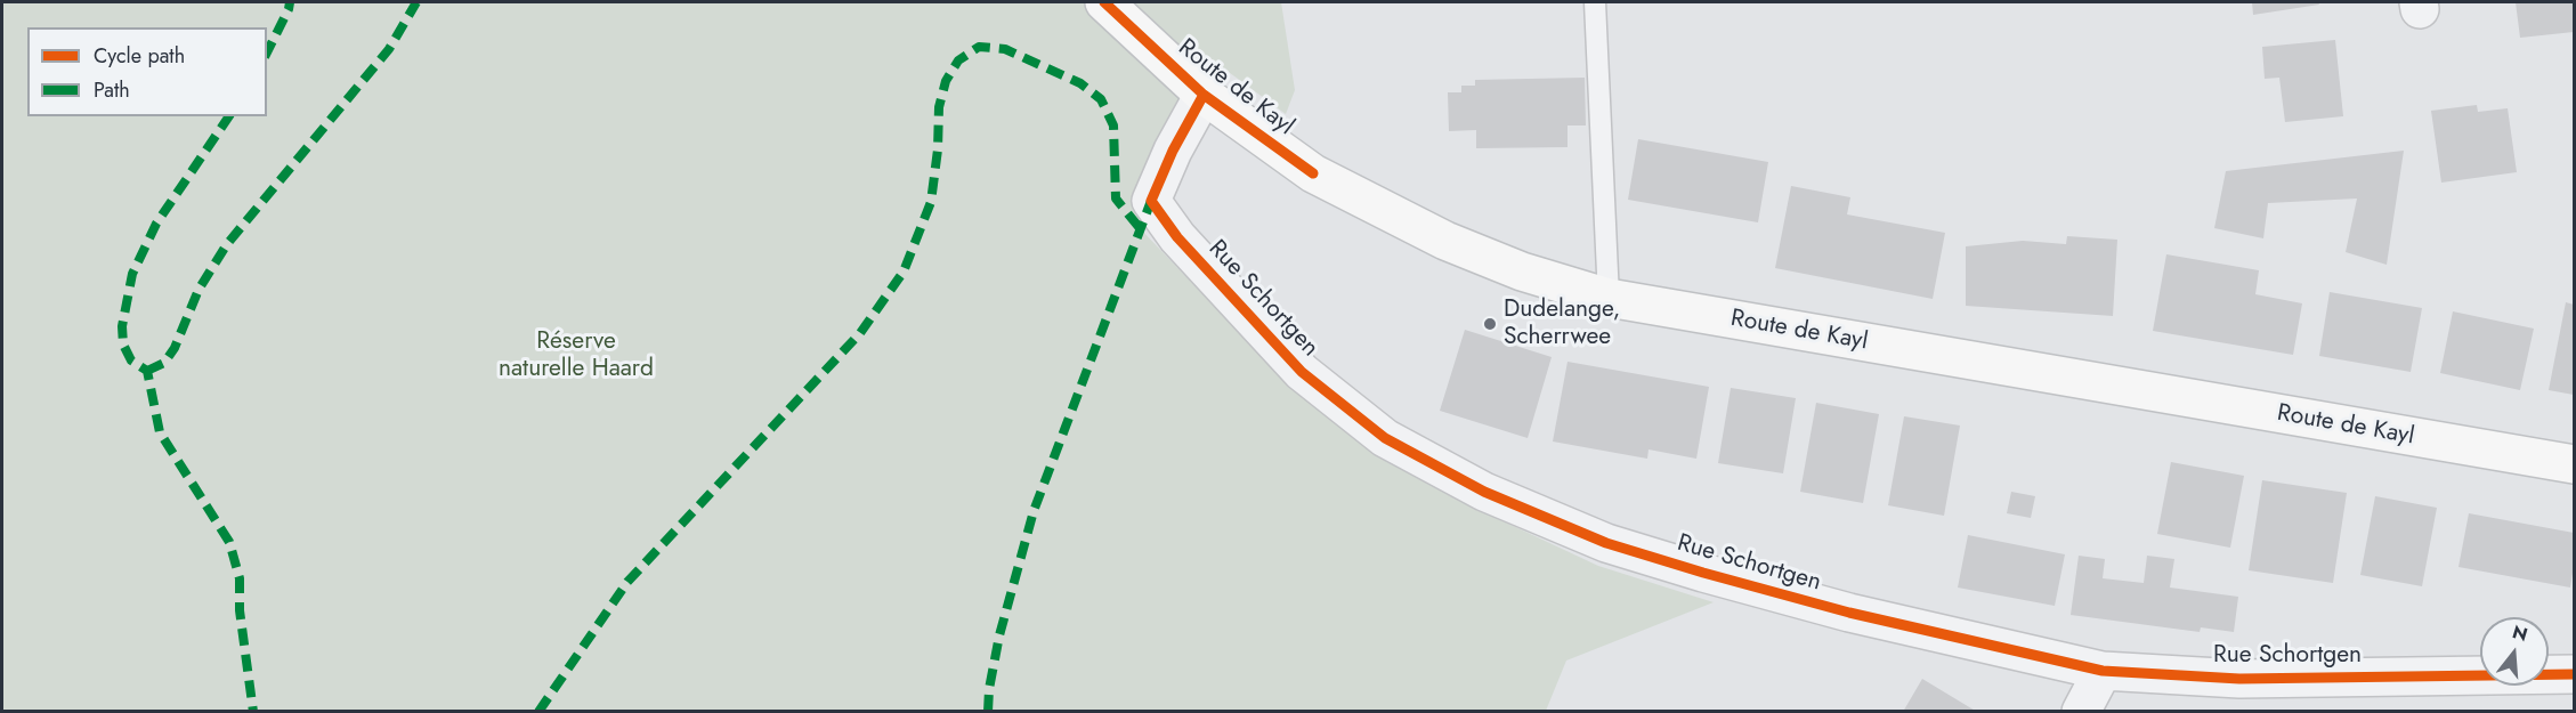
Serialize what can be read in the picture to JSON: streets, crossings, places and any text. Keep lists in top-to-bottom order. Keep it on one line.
{"streets":{"main road":["Route de Kayl"],"street":["Rue Schortgen"]},"crossings":[["Route de Kayl","Rue Schortgen"]],"parks":["Réserve naturelle Haard"],"places":["Dudelange, Scherrwee"],"legend":["Cycle path","Path"],"north":"top"}
